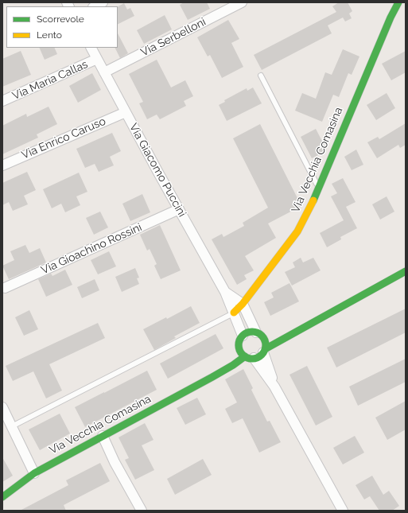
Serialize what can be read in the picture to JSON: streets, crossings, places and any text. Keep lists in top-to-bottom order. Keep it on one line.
{"streets":{"street":["Via Serbelloni","Via Maria Callas","Via Enrico Caruso","Via Vecchia Comasina","Via Giacomo Puccini","Via Gioachino Rossini"]},"crossings":[["Via Serbelloni","Via Giacomo Puccini"],["Via Maria Callas","Via Giacomo Puccini"],["Via Enrico Caruso","Via Giacomo Puccini"],["Via Vecchia Comasina","Via Giacomo Puccini"],["Via Giacomo Puccini","Via Gioachino Rossini"]],"legend":["Scorrevole","Lento"]}
